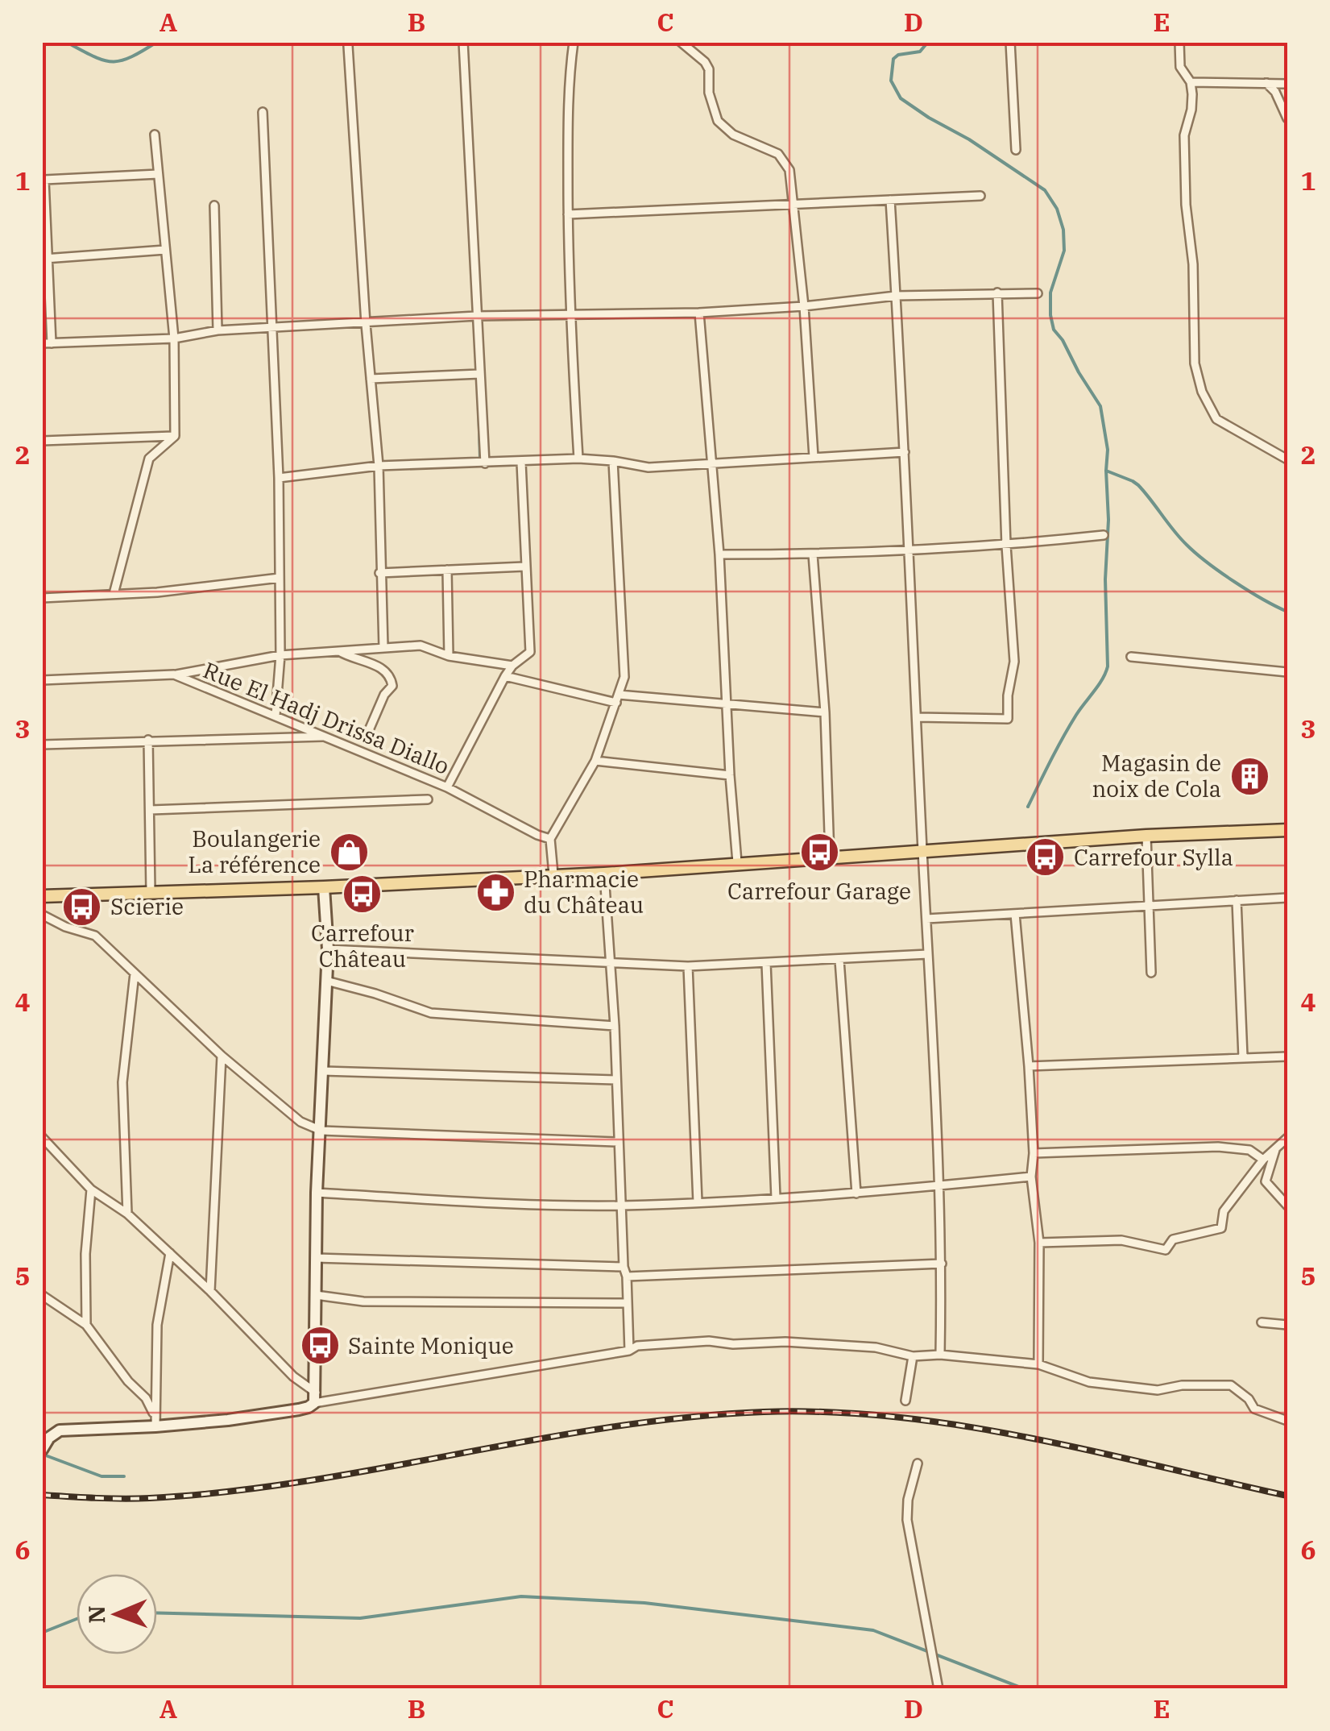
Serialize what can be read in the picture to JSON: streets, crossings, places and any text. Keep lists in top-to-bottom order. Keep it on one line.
{"streets":{"street":["Rue El Hadj Drissa Diallo"]},"places":{"building":["Magasin de noix de Cola"],"shop":["Boulangerie La référence"],"bus stop":["Carrefour Garage","Carrefour Sylla","Carrefour Château","Scierie","Sainte Monique"],"pharmacy":["Pharmacie du Château"]},"north":"left","grid":{"columns":["A","B","C","D","E"],"rows":["1","2","3","4","5","6"]}}
